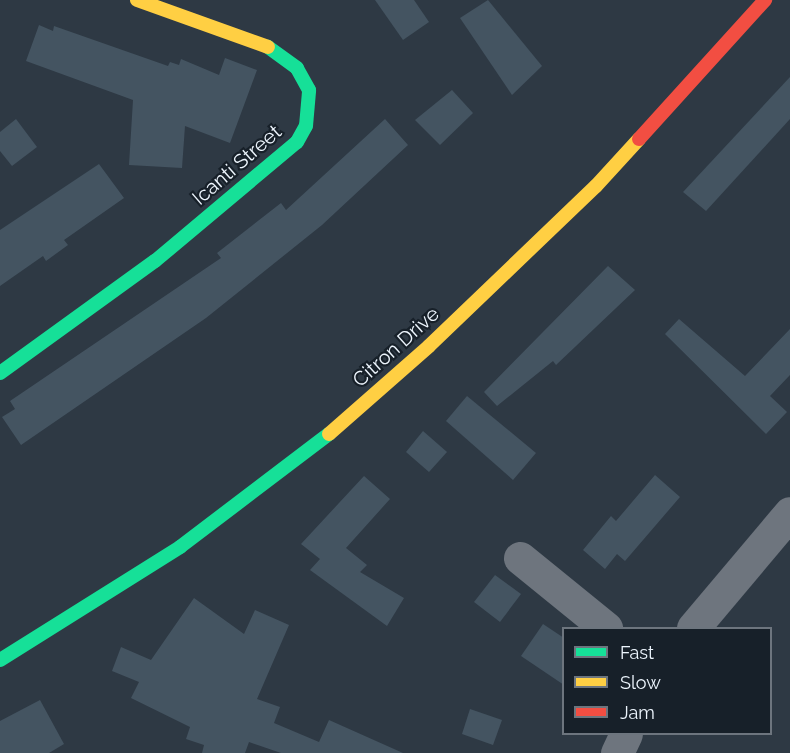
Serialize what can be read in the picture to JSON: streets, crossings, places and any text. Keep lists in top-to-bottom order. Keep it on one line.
{"streets":{"street":["Icanti Street","Citron Drive"]},"legend":["Fast","Slow","Jam"]}
